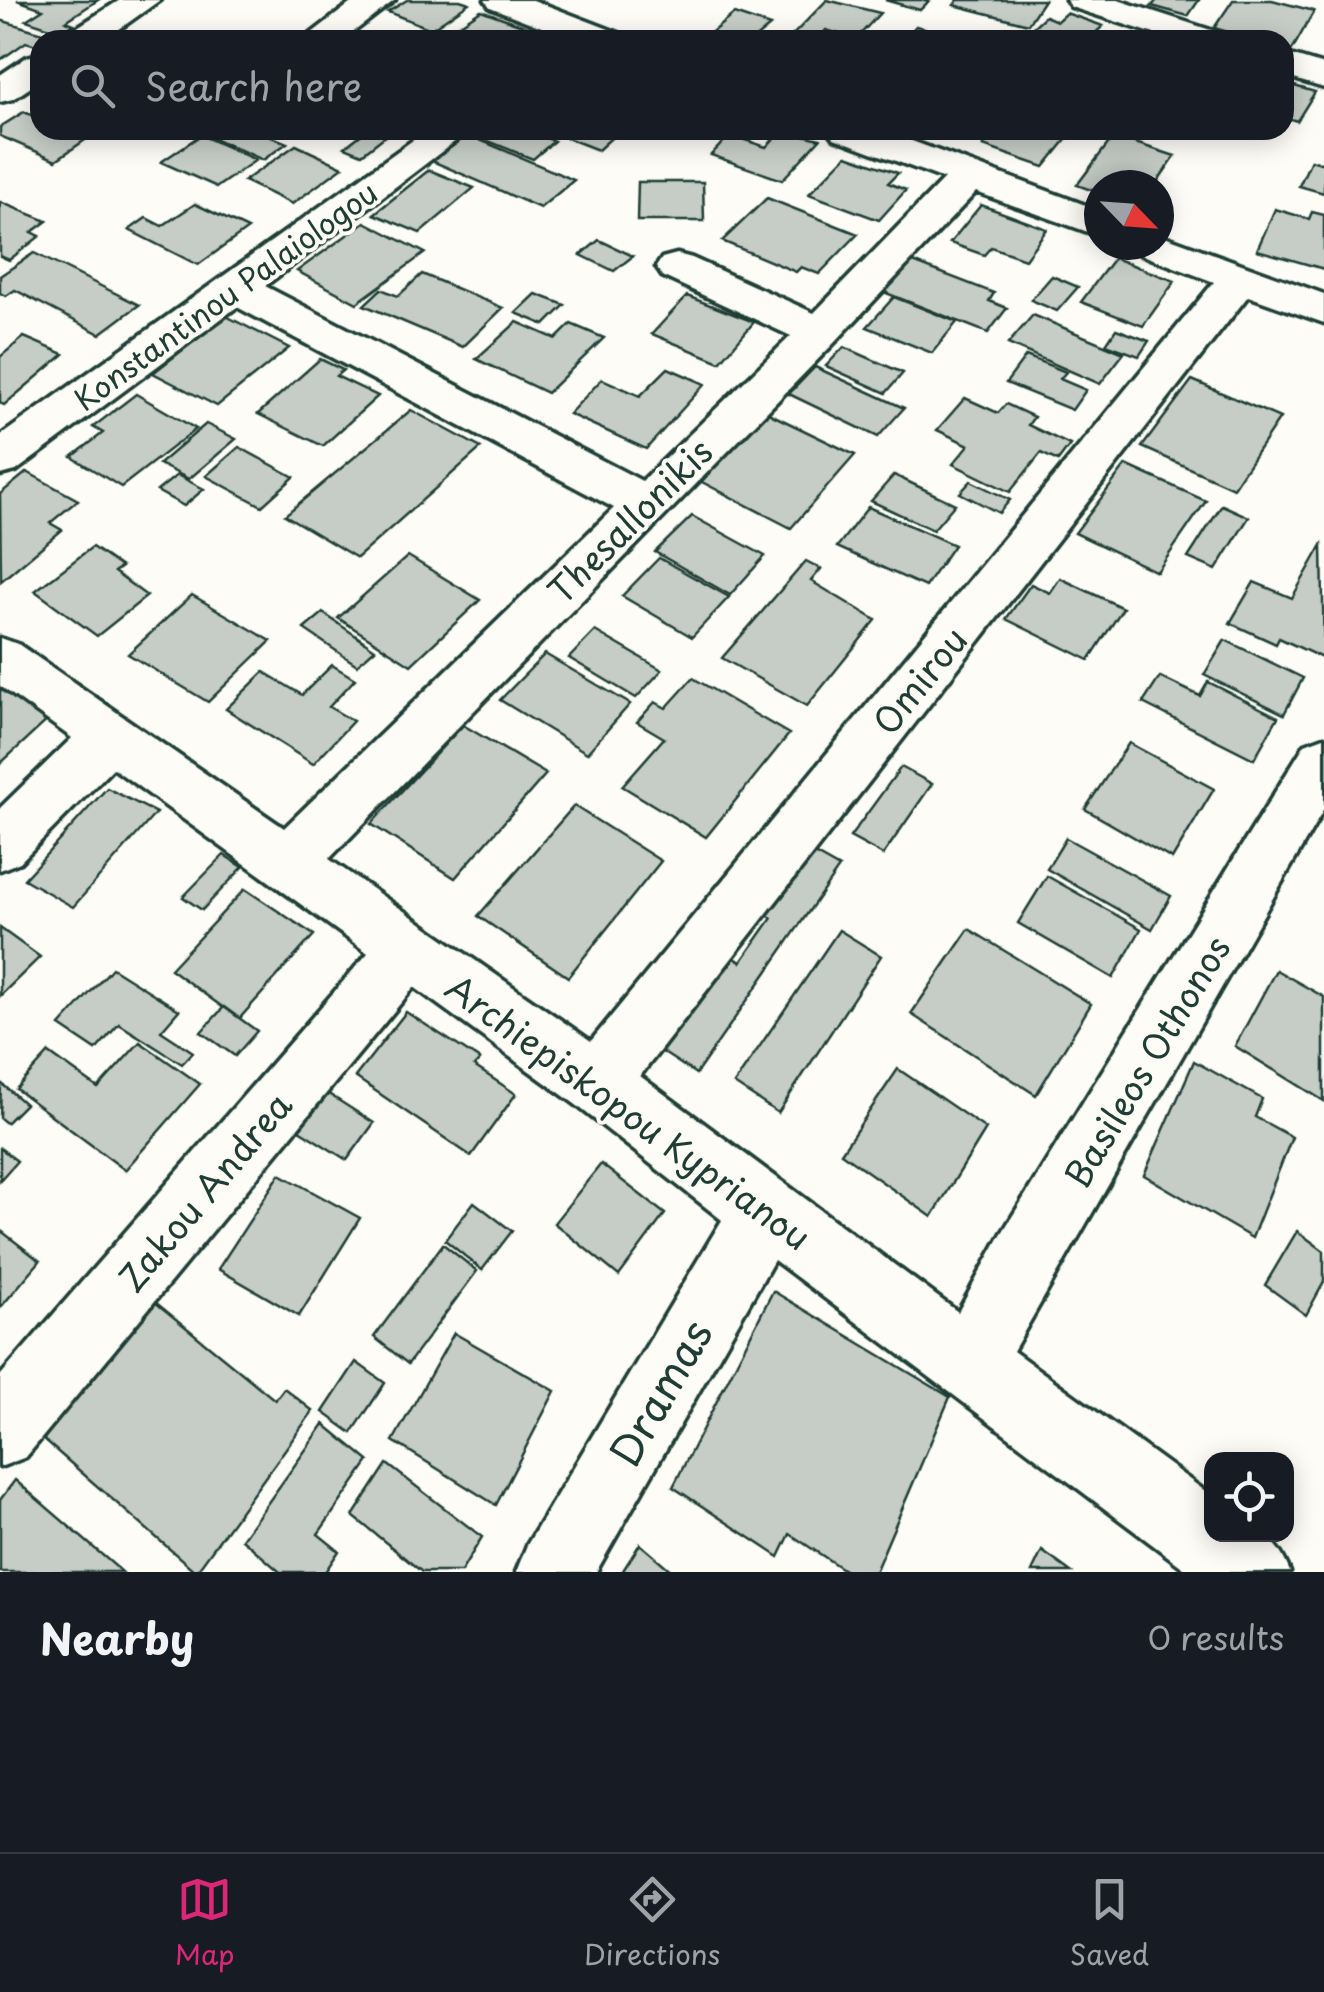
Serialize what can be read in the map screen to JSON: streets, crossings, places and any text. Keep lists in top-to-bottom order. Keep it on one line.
{"streets":{"street":["Konstantinou Palaiologou","Thesallonikis","Omirou","Basileos Othonos","Archiepiskopou Kyprianou","Zakou Andrea","Dramas"]},"crossings":[["Thesallonikis","Archiepiskopou Kyprianou"],["Omirou","Archiepiskopou Kyprianou"],["Basileos Othonos","Archiepiskopou Kyprianou"],["Archiepiskopou Kyprianou","Zakou Andrea"],["Archiepiskopou Kyprianou","Dramas"]],"north":"bottom right","page":{"search":"Search here","heading":["Nearby","0 results"],"nav":["Map","Directions","Saved"]}}
